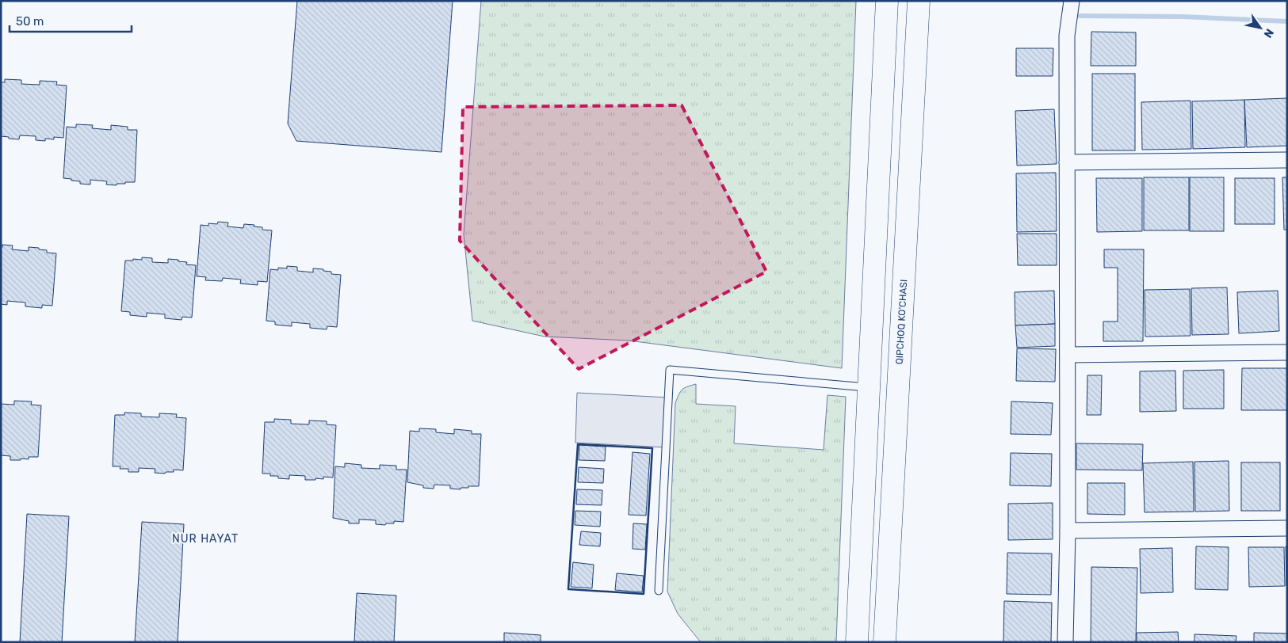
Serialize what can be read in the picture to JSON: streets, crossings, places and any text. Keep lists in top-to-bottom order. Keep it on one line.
{"streets":{"main road":["QIPCHOQ KO'CHASI"]},"districts":["NUR HAYAT"],"scale_bar":"50 m","north":"bottom right"}
